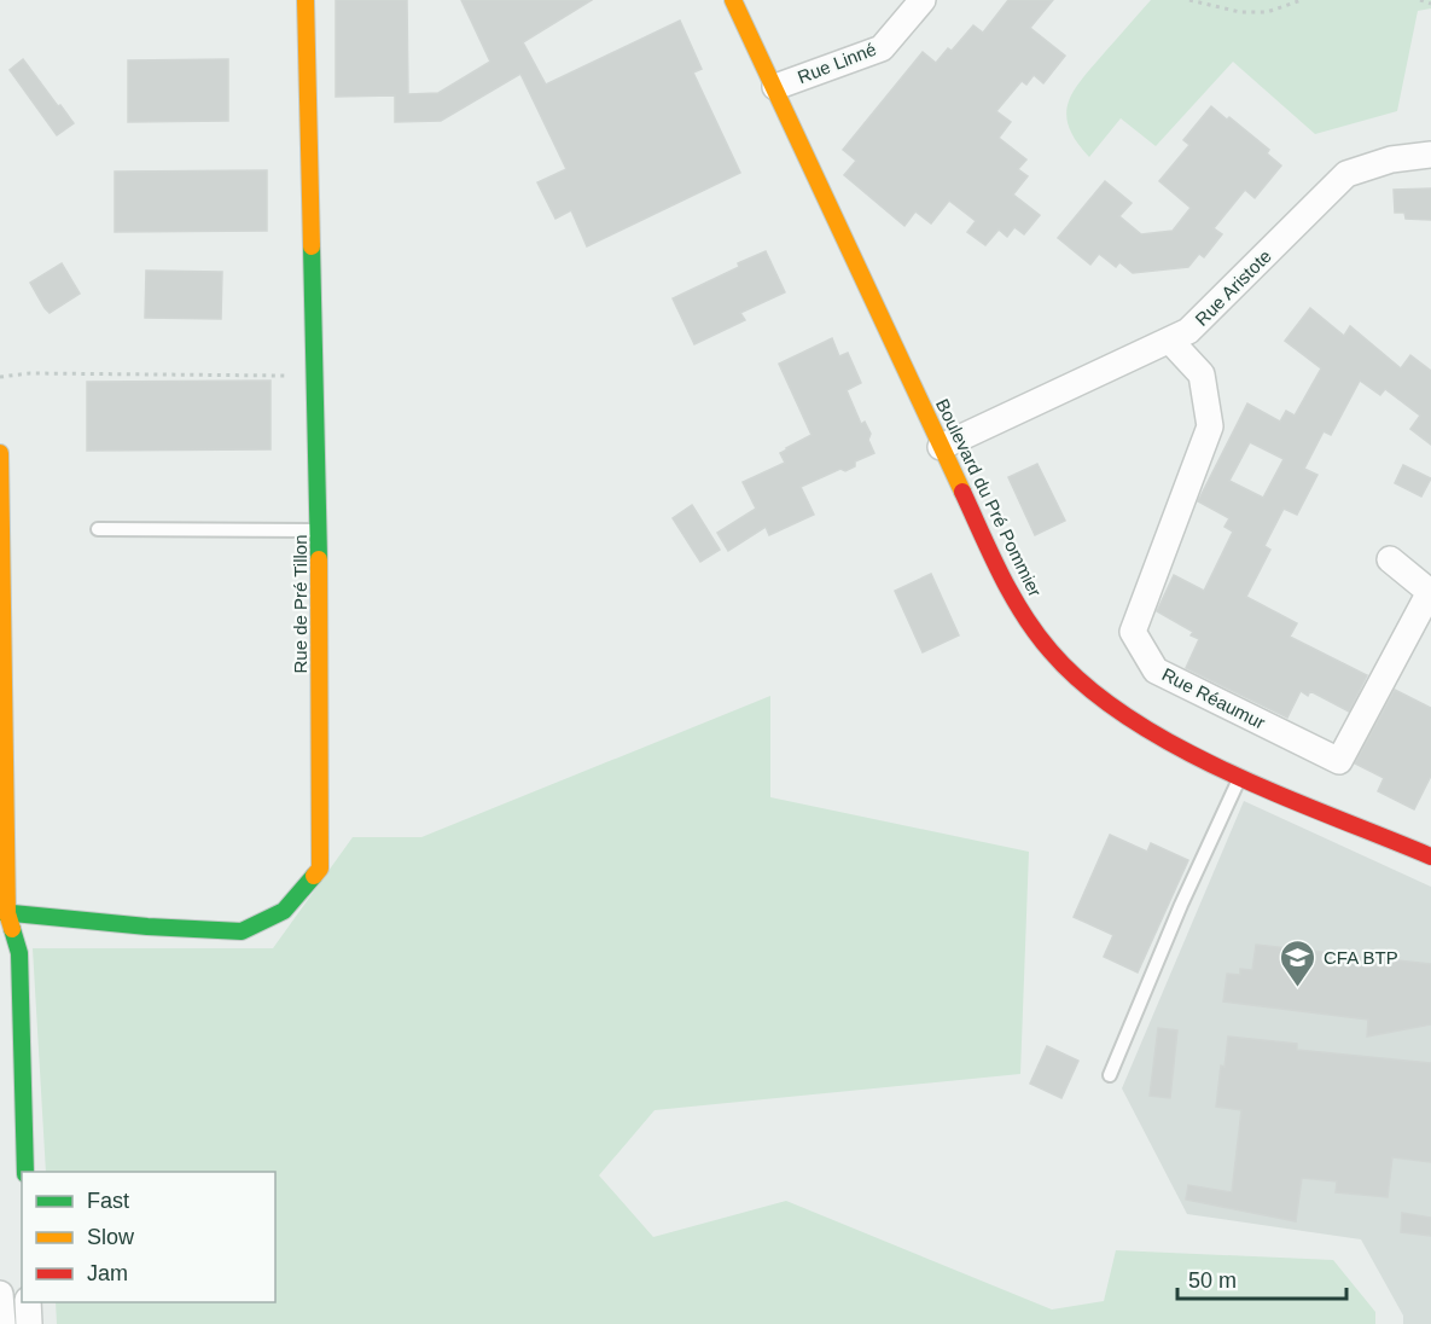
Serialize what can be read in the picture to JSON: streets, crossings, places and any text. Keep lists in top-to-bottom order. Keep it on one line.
{"streets":{"street":["Rue Linné","Rue Aristote","Boulevard du Pré Pommier","Rue de Pré Tillon","Rue Réaumur"]},"crossings":[["Rue Linné","Boulevard du Pré Pommier"],["Rue Aristote","Boulevard du Pré Pommier"],["Rue Aristote","Rue Réaumur"]],"places":{"school or university":["CFA BTP"]},"legend":["Fast","Slow","Jam"],"scale_bar":"50 m"}
